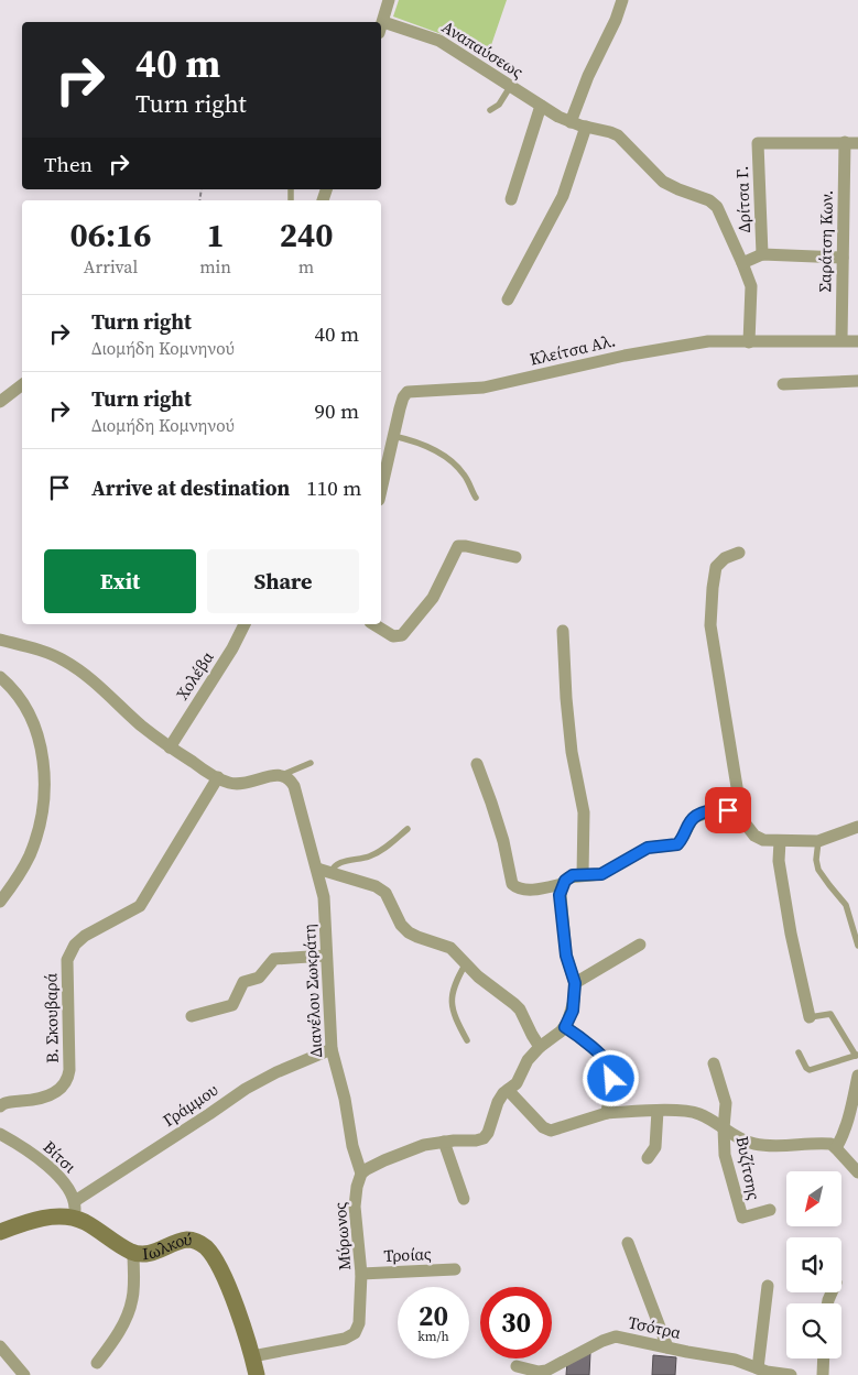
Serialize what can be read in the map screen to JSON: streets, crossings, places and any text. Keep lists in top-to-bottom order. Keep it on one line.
{"streets":{"main road":["Ιωλκού"],"street":["Αναπαύσεως","Δρίτσα Γ.","Σαράτση Κων.","Κλείτσα Αλ.","Χολέβα","Διανέλου Σωκράτη","Β. Σκουβαρά","Γράμμου","Βίτσι","Βυζίτσης","Μύρωνος","Τροίας","Τσότρα"]},"crossings":[["Αναπαύσεως","Κλείτσα Αλ."],["Δρίτσα Γ.","Σαράτση Κων."],["Σαράτση Κων.","Κλείτσα Αλ."],["Διανέλου Σωκράτη","Γράμμου"],["Διανέλου Σωκράτη","Μύρωνος"],["Γράμμου","Βίτσι"],["Γράμμου","Ιωλκού"],["Βίτσι","Ιωλκού"],["Μύρωνος","Ιωλκού"],["Μύρωνος","Τροίας"]],"north":"bottom left","page":{"turn":["40 m","Turn right"],"then":"Then","eta":["06:16","Arrival","1","min","240","m"],"list":[{"name":"Turn right","note":"Διομήδη Κομνηνού","value":"40 m"},{"name":"Turn right","note":"Διομήδη Κομνηνού","value":"90 m"},{"name":"Arrive at destination","value":"110 m"}],"buttons":["Exit","Share"],"speed":"20 km/h","limit":"30"}}
